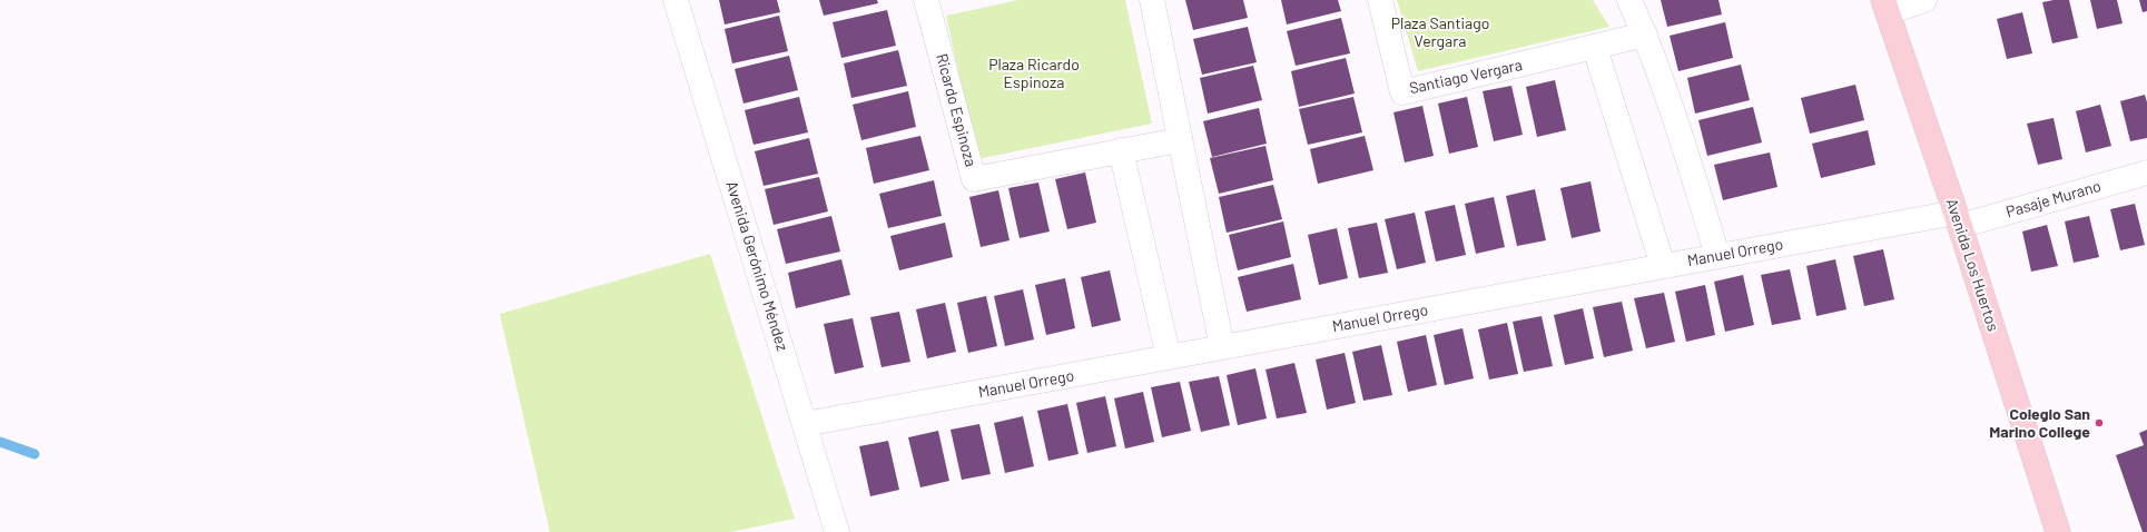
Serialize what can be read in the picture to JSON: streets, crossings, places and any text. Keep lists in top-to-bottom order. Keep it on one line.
{"streets":{"street":["Santiago Vergara","Ricardo Espinoza","Pasaje Murano","Manuel Orrego","Avenida Los Huertos","Avenida Gerónimo Méndez"]},"crossings":[["Pasaje Murano","Manuel Orrego"],["Pasaje Murano","Avenida Los Huertos"],["Manuel Orrego","Avenida Los Huertos"],["Manuel Orrego","Avenida Gerónimo Méndez"]],"parks":["Plaza Santiago Vergara","Plaza Ricardo Espinoza"],"places":["Colegio San Marino College"]}
